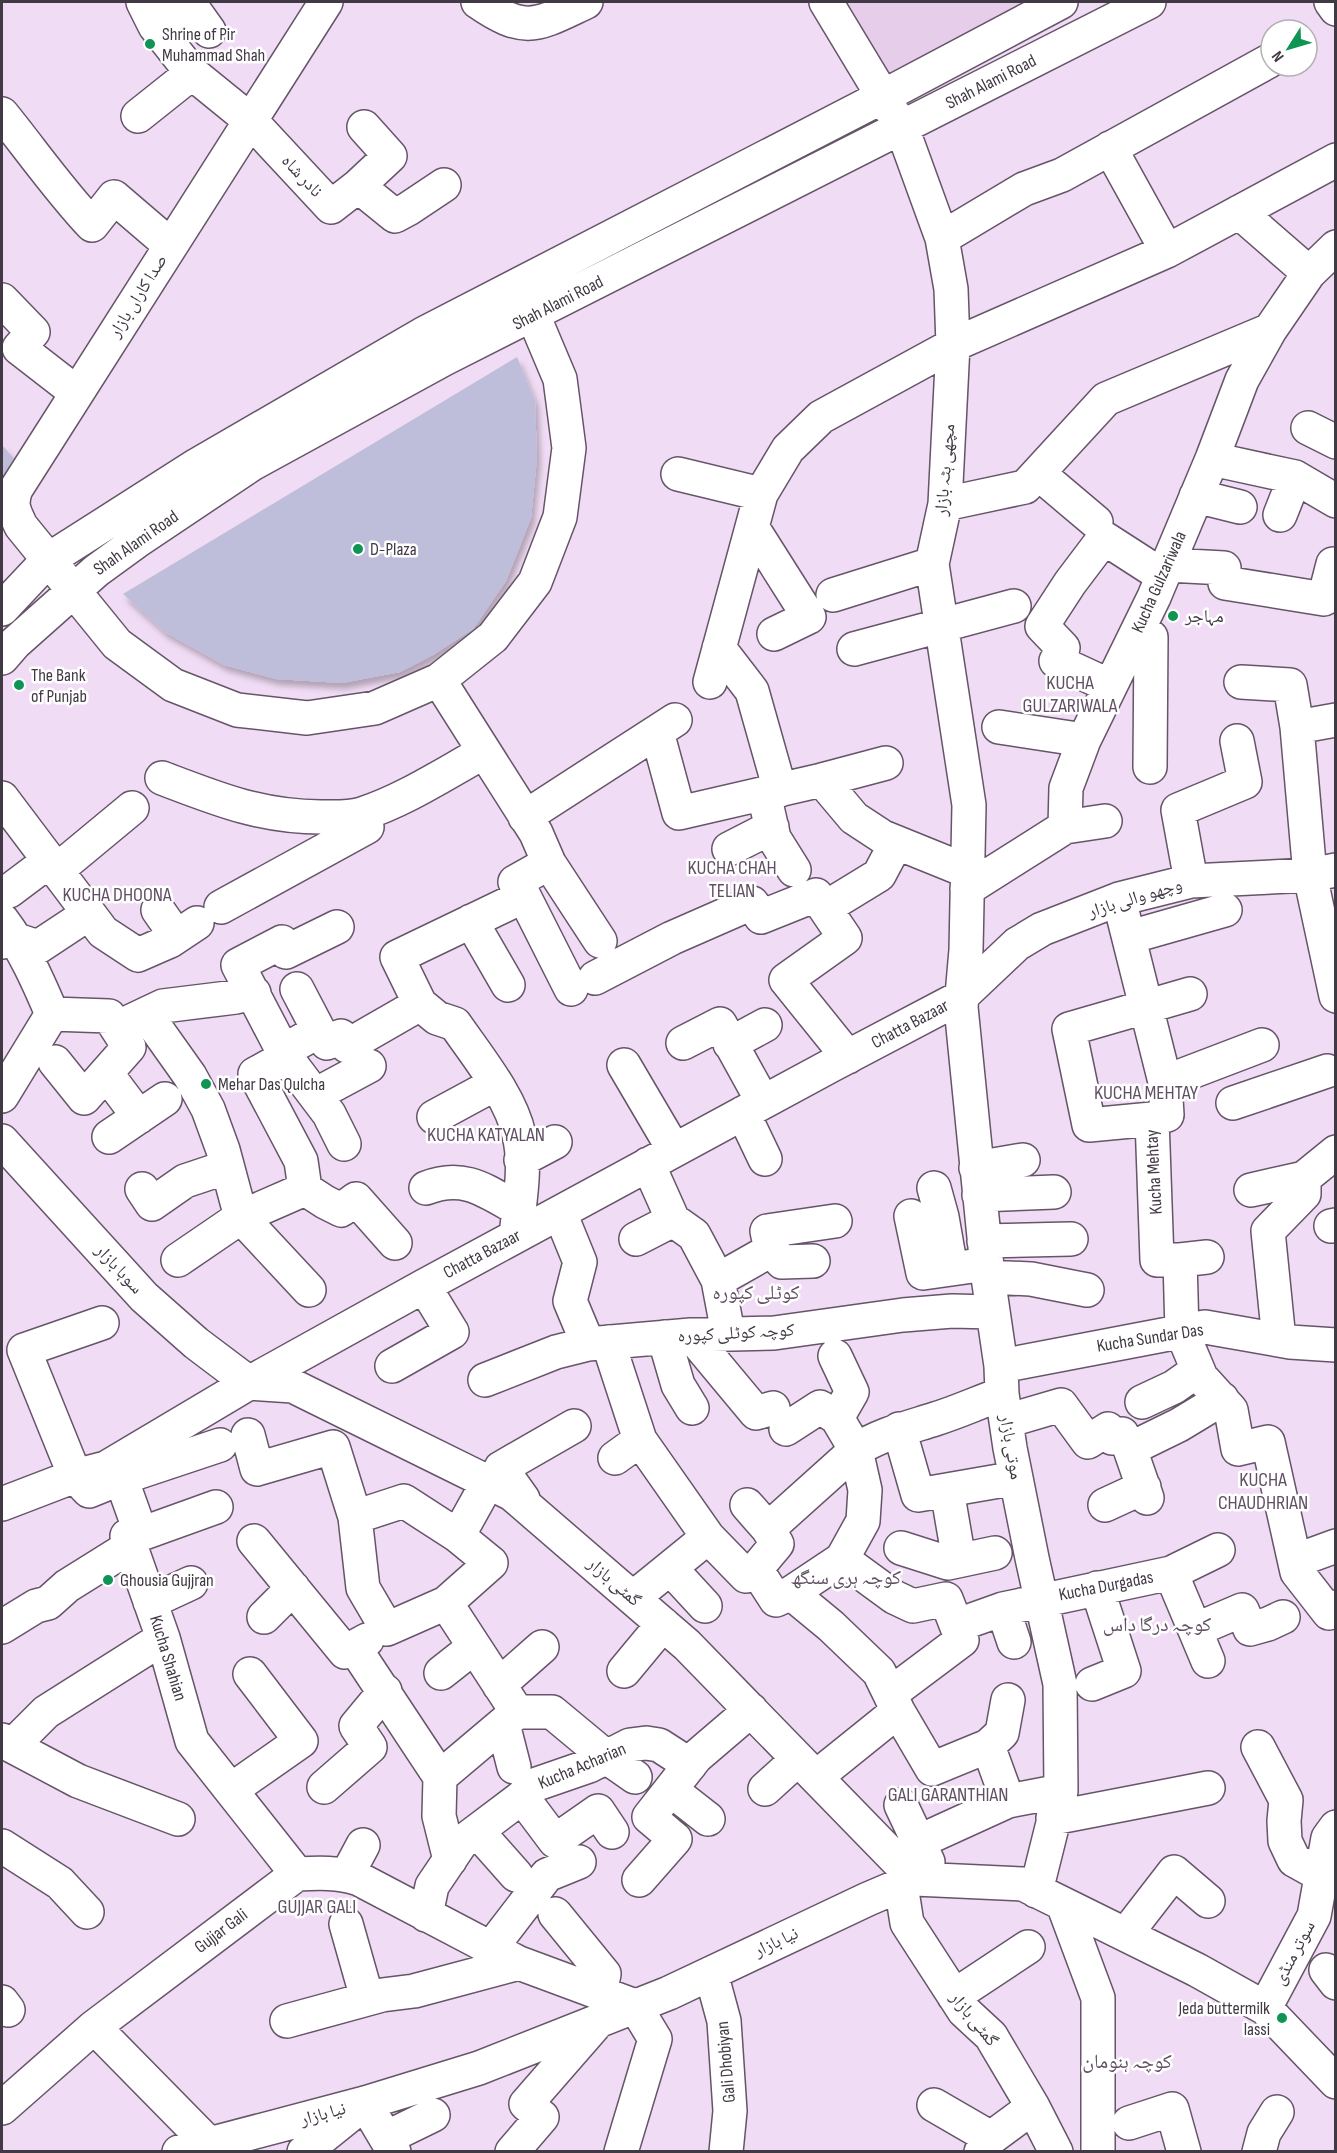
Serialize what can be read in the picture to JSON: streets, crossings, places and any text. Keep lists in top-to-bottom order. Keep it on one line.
{"streets":{"street":["Shah Alami Road","نادر شاہ","صدا کاراں بازار","مچھی ہٹہ بازار","Kucha Gulzariwala","وچھو والی بازار","Chatta Bazaar","Kucha Mehtay","سوہا بازار","کوچہ کوٹلی کپورہ","Kucha Sundar Das","موتی بازار","گمٹی بازار","Kucha Durgadas","Kucha Shahian","Kucha Acharian","Gujjar Gali","نیا بازار","سوتر منڈی","Gali Dhobiyan"]},"crossings":[["Shah Alami Road","صدا کاراں بازار"],["Shah Alami Road","مچھی ہٹہ بازار"],["نادر شاہ","صدا کاراں بازار"],["مچھی ہٹہ بازار","وچھو والی بازار"],["مچھی ہٹہ بازار","Chatta Bazaar"],["مچھی ہٹہ بازار","موتی بازار"],["وچھو والی بازار","Chatta Bazaar"],["وچھو والی بازار","Kucha Mehtay"],["وچھو والی بازار","موتی بازار"],["Chatta Bazaar","سوہا بازار"],["Chatta Bazaar","موتی بازار"],["Chatta Bazaar","گمٹی بازار"],["Kucha Mehtay","Kucha Sundar Das"],["سوہا بازار","گمٹی بازار"],["کوچہ کوٹلی کپورہ","موتی بازار"],["Kucha Sundar Das","موتی بازار"],["موتی بازار","Kucha Durgadas"],["موتی بازار","نیا بازار"],["گمٹی بازار","نیا بازار"],["Kucha Shahian","Gujjar Gali"],["نیا بازار","سوتر منڈی"],["نیا بازار","Gali Dhobiyan"]],"districts":["KUCHA GULZARIWALA","KUCHA CHAH TELIAN","KUCHA DHOONA","KUCHA MEHTAY","KUCHA KATYALAN","کوٹلی کپورہ","KUCHA CHAUDHRIAN","کوچہ ہری سنگھ","کوچہ درگا داس","GALI GARANTHIAN","GUJJAR GALI","کوچہ ہنومان"],"places":["Shrine of Pir Muhammad Shah","D-Plaza","مہاجر","The Bank of Punjab","Mehar Das Qulcha","Ghousia Gujjran","Jeda buttermilk lassi"],"north":"bottom left"}
